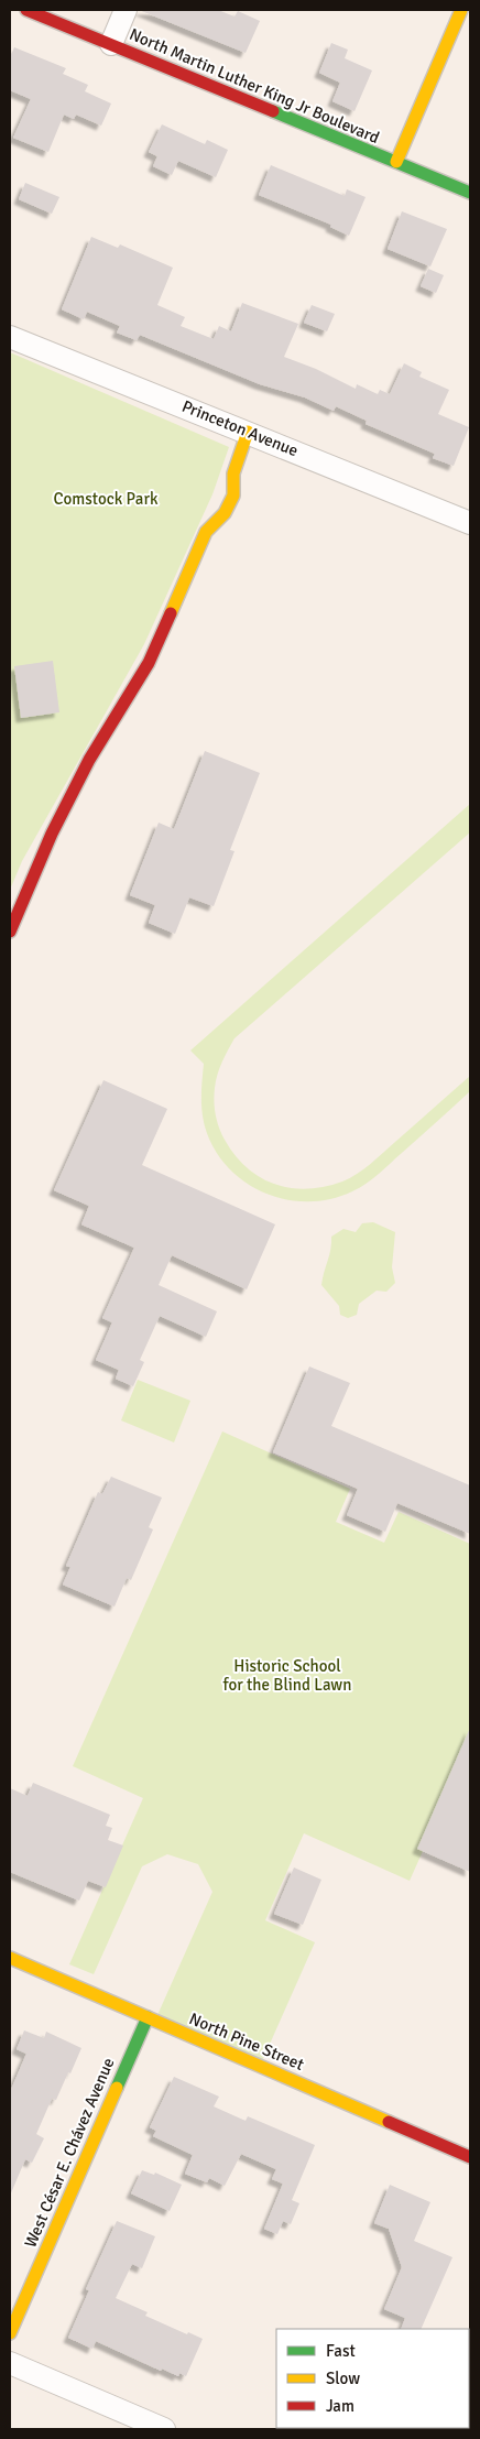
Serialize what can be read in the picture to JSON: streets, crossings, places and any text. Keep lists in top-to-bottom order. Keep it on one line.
{"streets":{"street":["North Martin Luther King Jr Boulevard","Princeton Avenue","North Pine Street","West César E. Chávez Avenue"]},"crossings":[["North Pine Street","West César E. Chávez Avenue"]],"parks":["Comstock Park","Historic School for the Blind Lawn"],"legend":["Fast","Slow","Jam"]}
